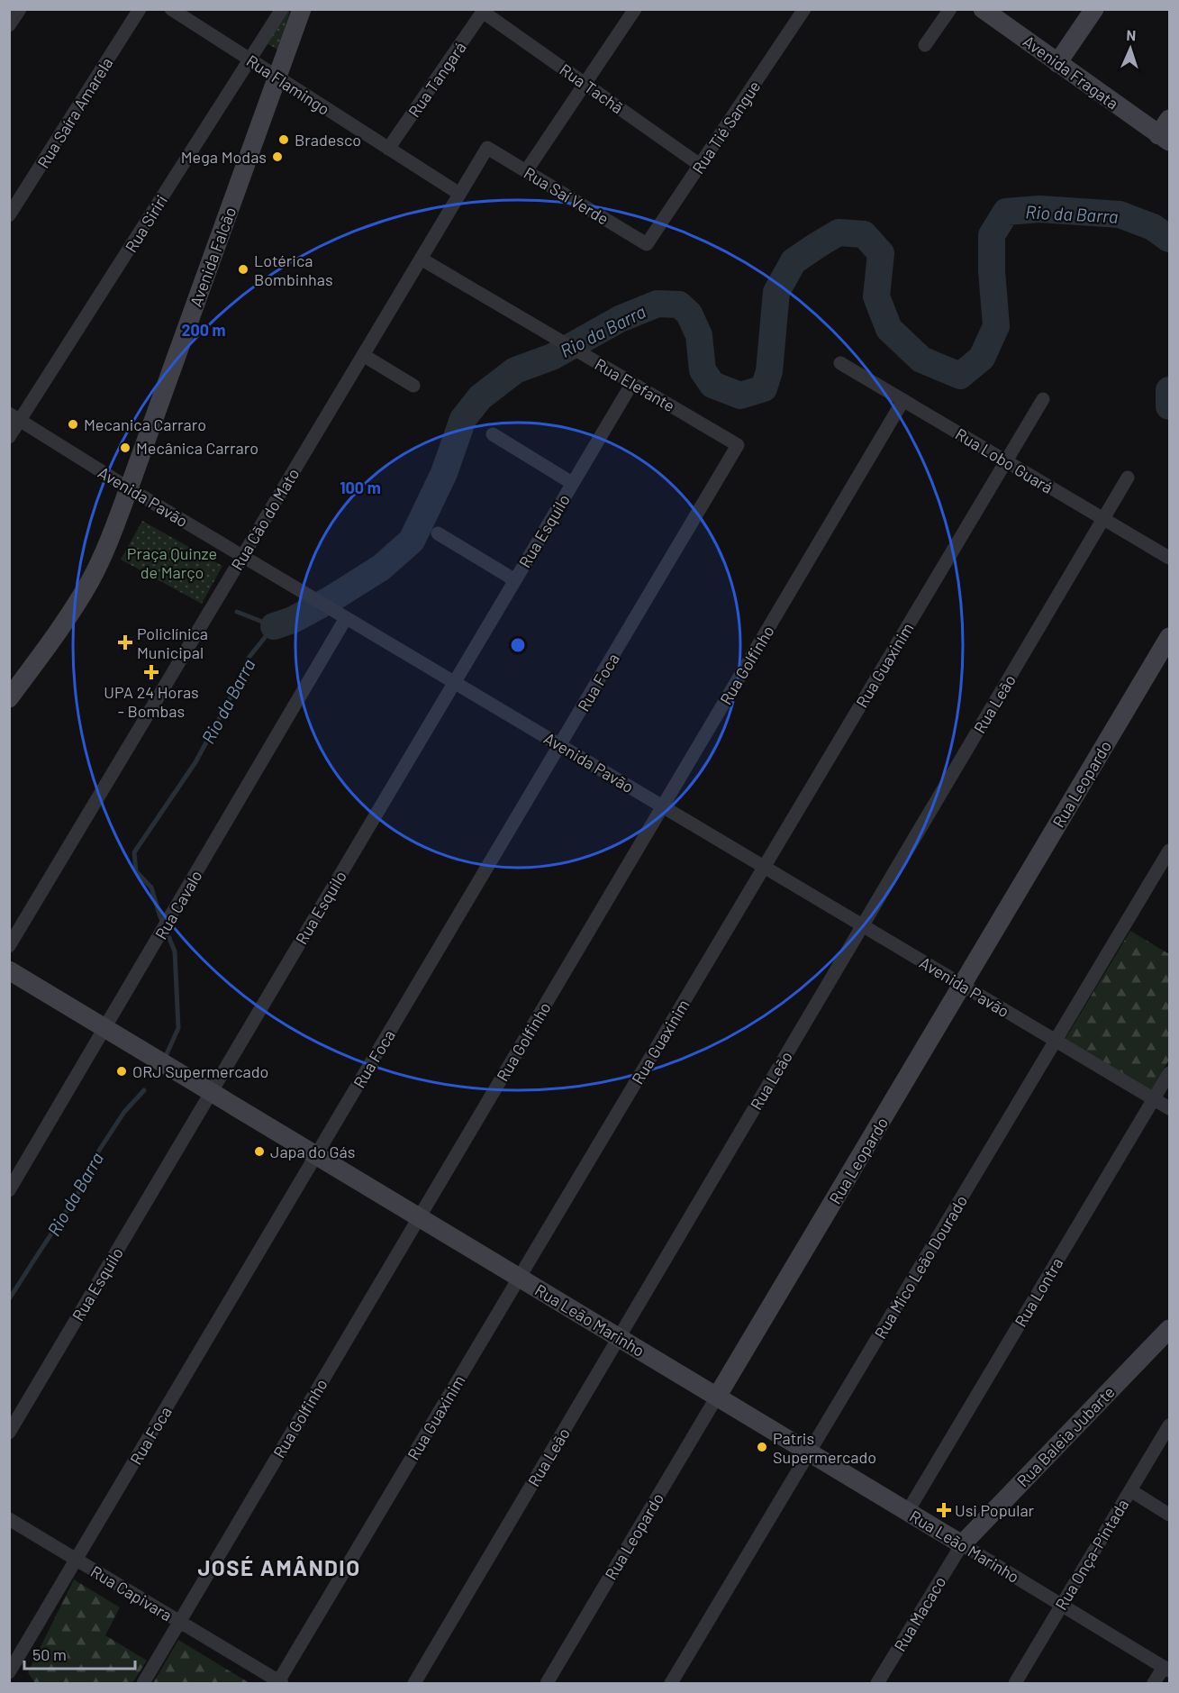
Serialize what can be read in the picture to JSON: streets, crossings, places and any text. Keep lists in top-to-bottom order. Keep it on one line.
{"streets":{"street":["Avenida Fragata","Rua Tangará","Rua Flamingo","Rua Tachã","Rua Saíra Amarela","Rua Tié Sangue","Rua Saí Verde","Rua Siriri","Avenida Falcão","Rua Elefante","Rua Lobo Guará","Avenida Pavão","Rua Cão do Mato","Rua Esquilo","Rua Golfinho","Rua Guaxinim","Rua Foca","Rua Leão","Rua Leopardo","Rua Cavalo","Rua Mico Leão Dourado","Rua Lontra","Rua Leão Marinho","Rua Baleia Jubarte","Rua Onça-Pintada","Rua Capivara","Rua Macaco"]},"crossings":[["Rua Tangará","Rua Flamingo"],["Rua Tangará","Rua Tachã"],["Rua Flamingo","Rua Siriri"],["Rua Flamingo","Avenida Falcão"],["Rua Flamingo","Rua Cão do Mato"],["Rua Tachã","Rua Tié Sangue"],["Rua Tié Sangue","Rua Saí Verde"],["Rua Saí Verde","Rua Cão do Mato"],["Rua Siriri","Avenida Pavão"],["Avenida Falcão","Avenida Pavão"],["Rua Elefante","Rua Cão do Mato"],["Rua Elefante","Rua Esquilo"],["Rua Elefante","Rua Foca"],["Rua Lobo Guará","Rua Golfinho"],["Rua Lobo Guará","Rua Guaxinim"],["Rua Lobo Guará","Rua Leão"],["Avenida Pavão","Rua Cão do Mato"],["Avenida Pavão","Rua Esquilo"],["Avenida Pavão","Rua Golfinho"],["Avenida Pavão","Rua Guaxinim"],["Avenida Pavão","Rua Foca"],["Avenida Pavão","Rua Leão"],["Avenida Pavão","Rua Leopardo"],["Avenida Pavão","Rua Cavalo"],["Avenida Pavão","Rua Mico Leão Dourado"],["Avenida Pavão","Rua Lontra"],["Rua Esquilo","Rua Leão Marinho"],["Rua Golfinho","Rua Leão Marinho"],["Rua Golfinho","Rua Capivara"],["Rua Guaxinim","Rua Leão Marinho"],["Rua Guaxinim","Rua Capivara"],["Rua Foca","Rua Leão Marinho"],["Rua Foca","Rua Capivara"],["Rua Leão","Rua Leão Marinho"],["Rua Leopardo","Rua Leão Marinho"],["Rua Cavalo","Rua Leão Marinho"],["Rua Mico Leão Dourado","Rua Leão Marinho"],["Rua Lontra","Rua Leão Marinho"],["Rua Leão Marinho","Rua Baleia Jubarte"],["Rua Leão Marinho","Rua Onça-Pintada"],["Rua Leão Marinho","Rua Macaco"],["Rua Baleia Jubarte","Rua Macaco"]],"districts":["JOSÉ AMÂNDIO"],"water":["Rio da Barra"],"parks":["Praça Quinze de Março"],"places":{"other":["Bradesco","Mega Modas","Lotérica Bombinhas","Mecanica Carraro","Mecânica Carraro","ORJ Supermercado","Japa do Gás","Patris Supermercado"],"health":["Policlínica Municipal","UPA 24 Horas - Bombas","Usi Popular"]},"scale_bar":"50 m","north":"top","rings":["200 m","100 m"]}
